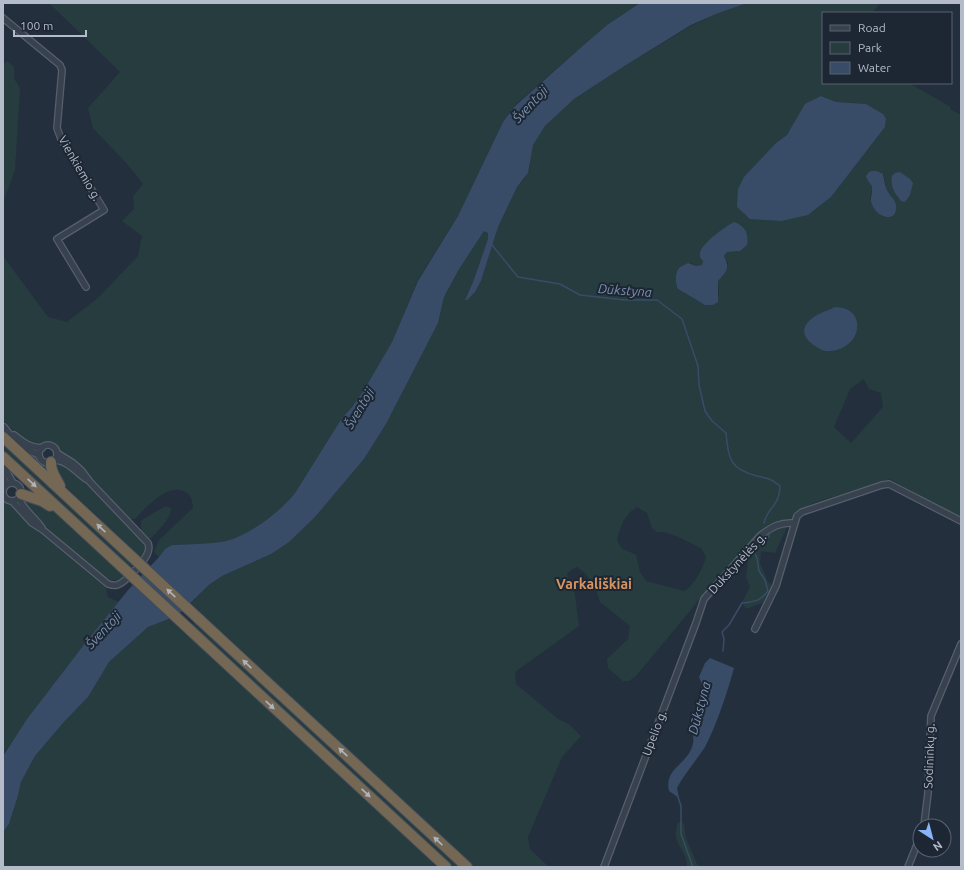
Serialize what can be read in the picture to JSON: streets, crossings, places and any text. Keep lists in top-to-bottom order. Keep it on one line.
{"streets":{"street":["Vienkiemio g.","Dukstynėlės g.","Upelio g.","Sodininkų g."]},"crossings":[["Dukstynėlės g.","Upelio g."]],"districts":["Varkališkiai"],"water":["Šventoji","Dūkstyna"],"legend":["Road","Park","Water"],"scale_bar":"100 m","north":"bottom right"}
